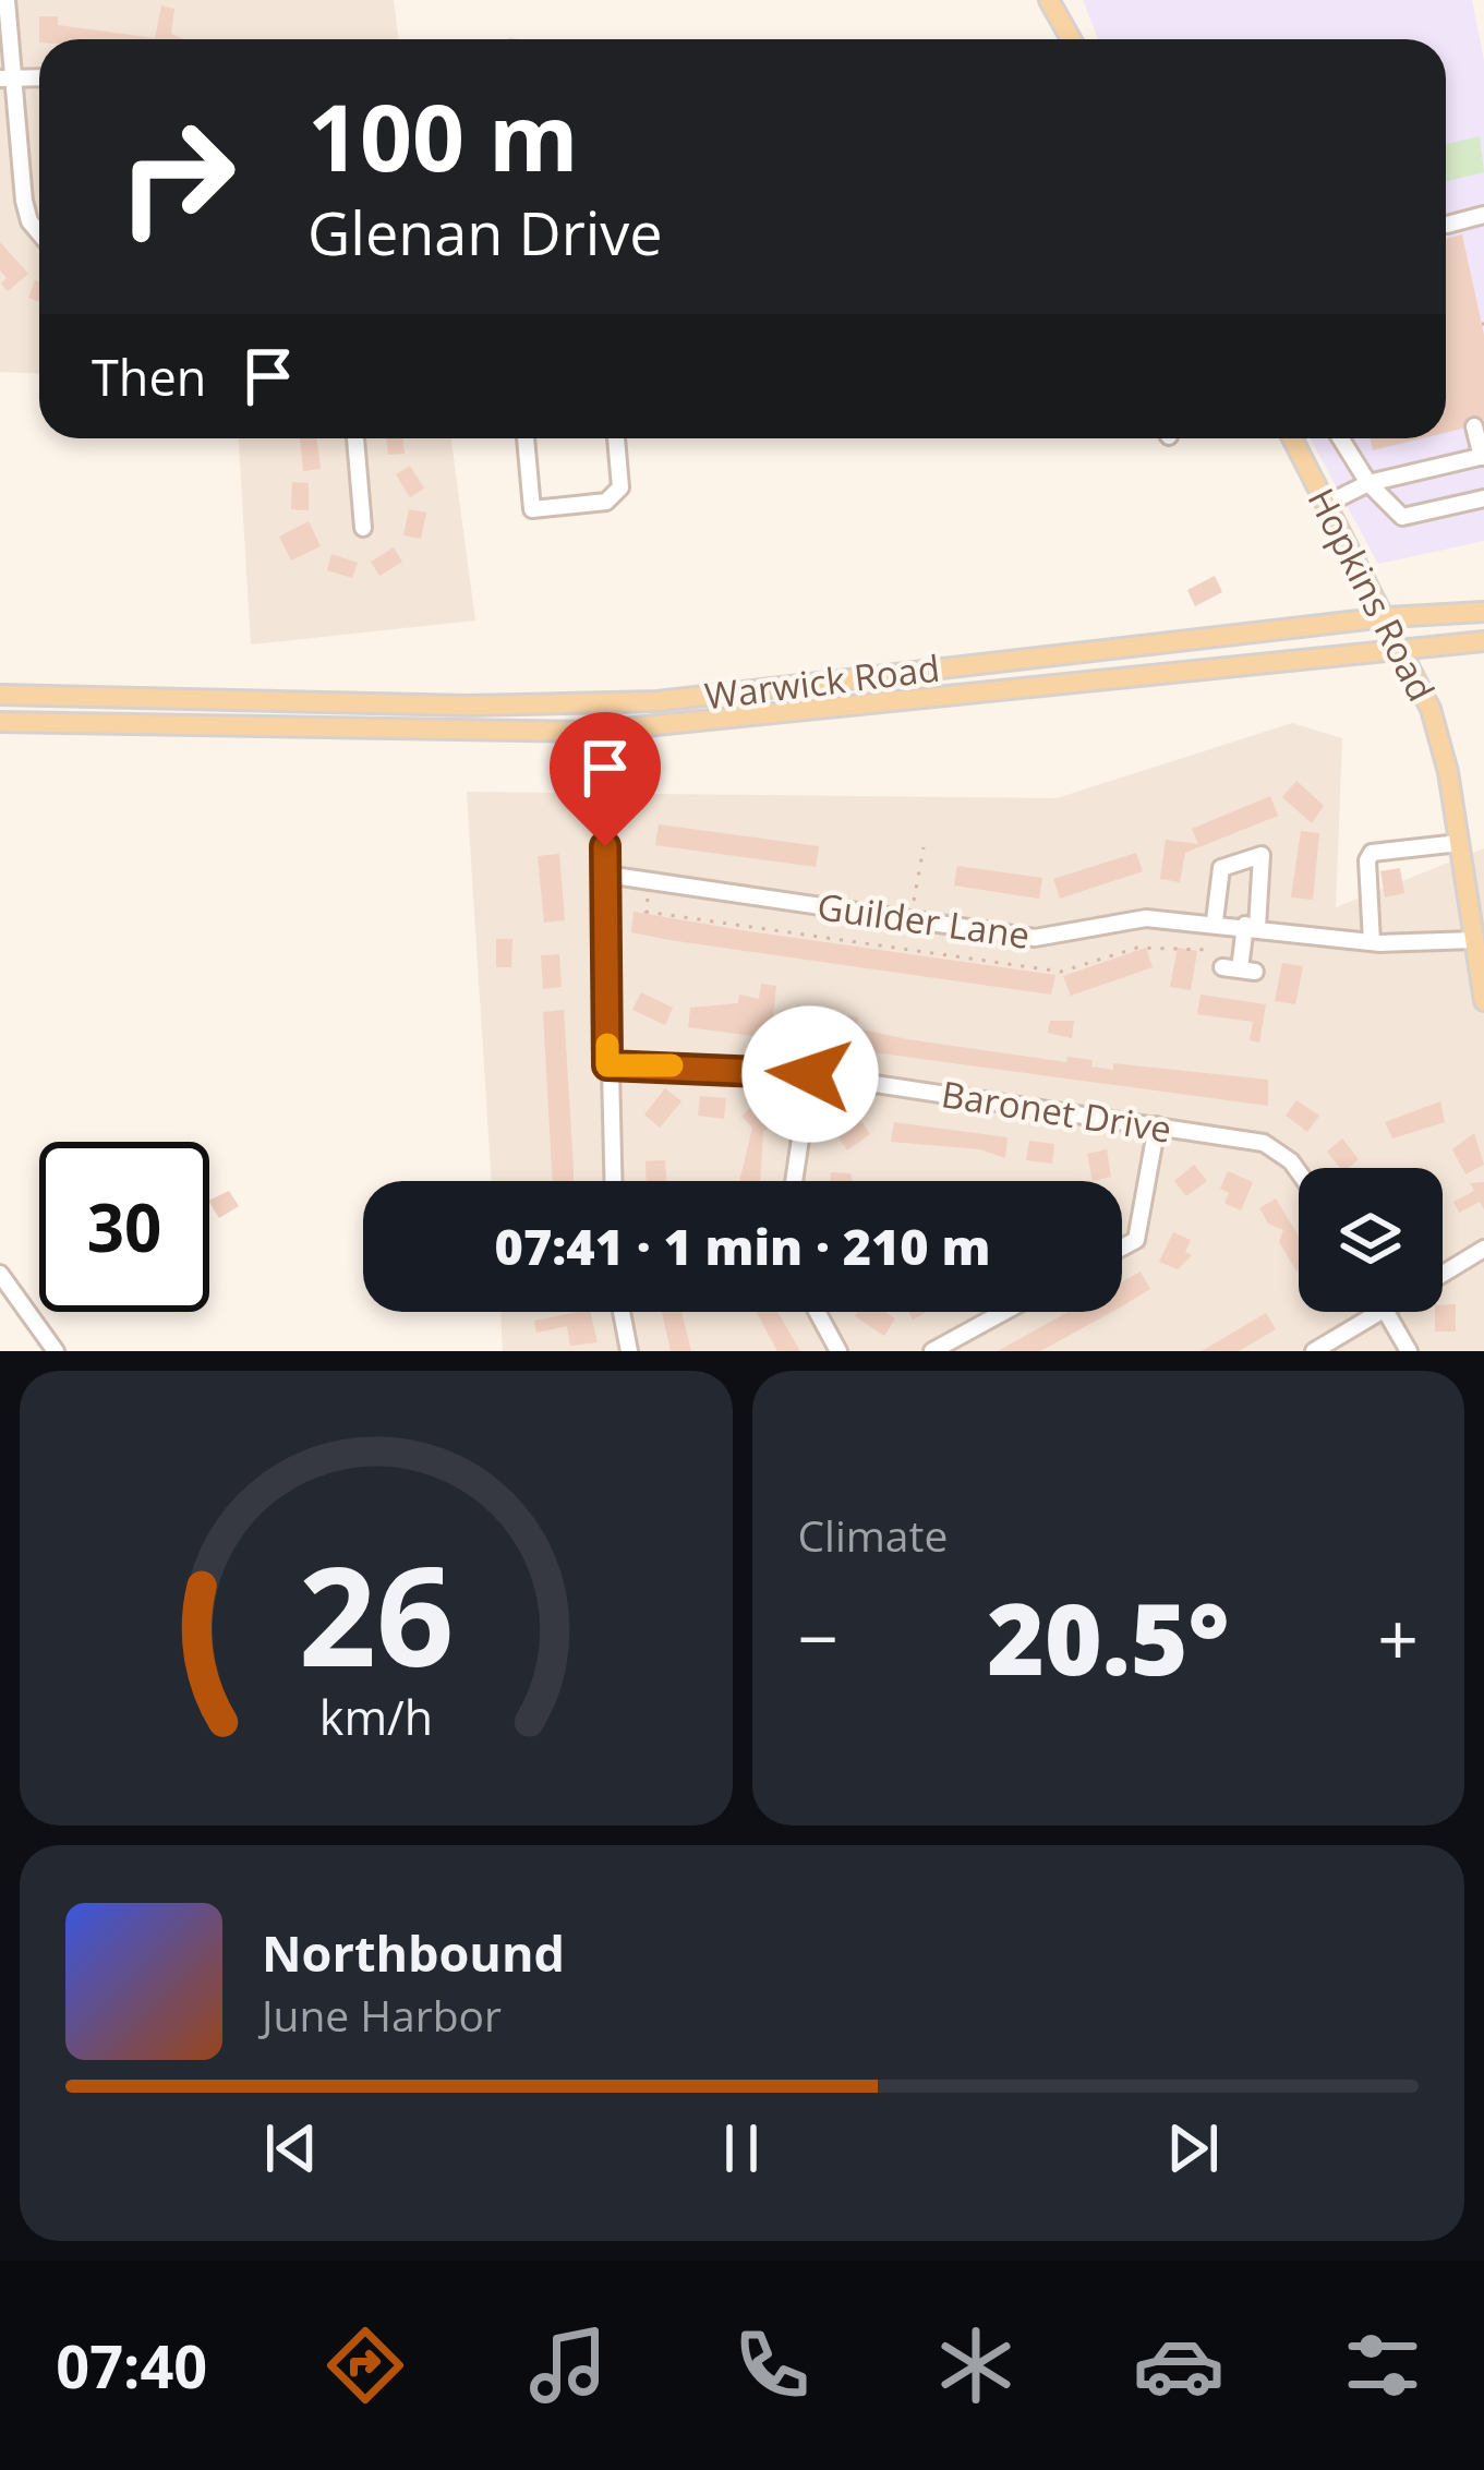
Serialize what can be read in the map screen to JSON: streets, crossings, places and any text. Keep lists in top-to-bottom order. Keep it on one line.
{"streets":{"main road":["Hopkins Road","Warwick Road"],"street":["Guilder Lane","Baronet Drive"]},"crossings":[["Hopkins Road","Warwick Road"],["Hopkins Road","Guilder Lane"]],"page":{"turn":["100 m","Glenan Drive"],"then":"Then","limit":"30","trip":"07:41 · 1 min · 210 m","tile":"Climate","heat":["−","20.5°","+"],"song":["Northbound","June Harbor"],"tabs":"07:40","gauge":["26","km/h"]}}
